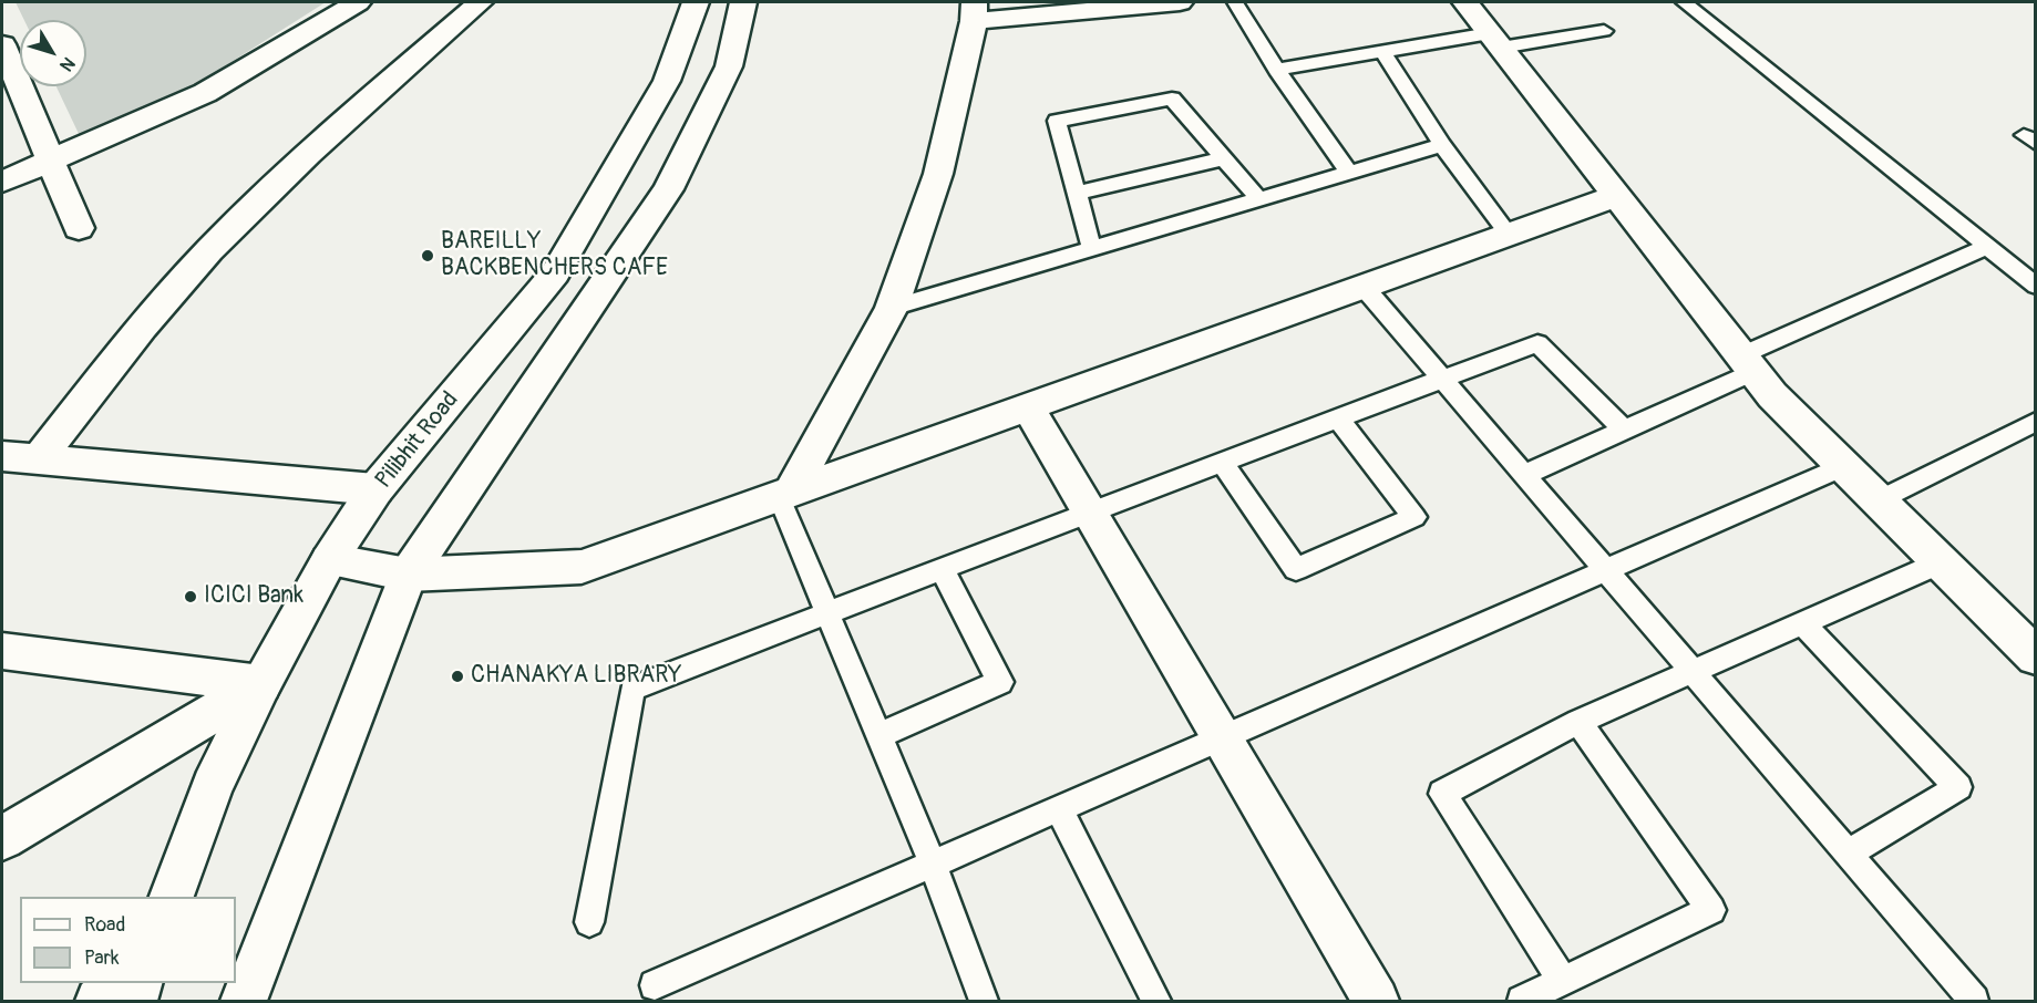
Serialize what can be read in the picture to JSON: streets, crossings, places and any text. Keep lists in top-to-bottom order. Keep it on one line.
{"streets":{"main road":["Pilibhit Road"]},"places":["BAREILLY BACKBENCHERS CAFE","ICICI Bank","CHANAKYA LIBRARY"],"legend":["Road","Park"],"north":"bottom right"}
